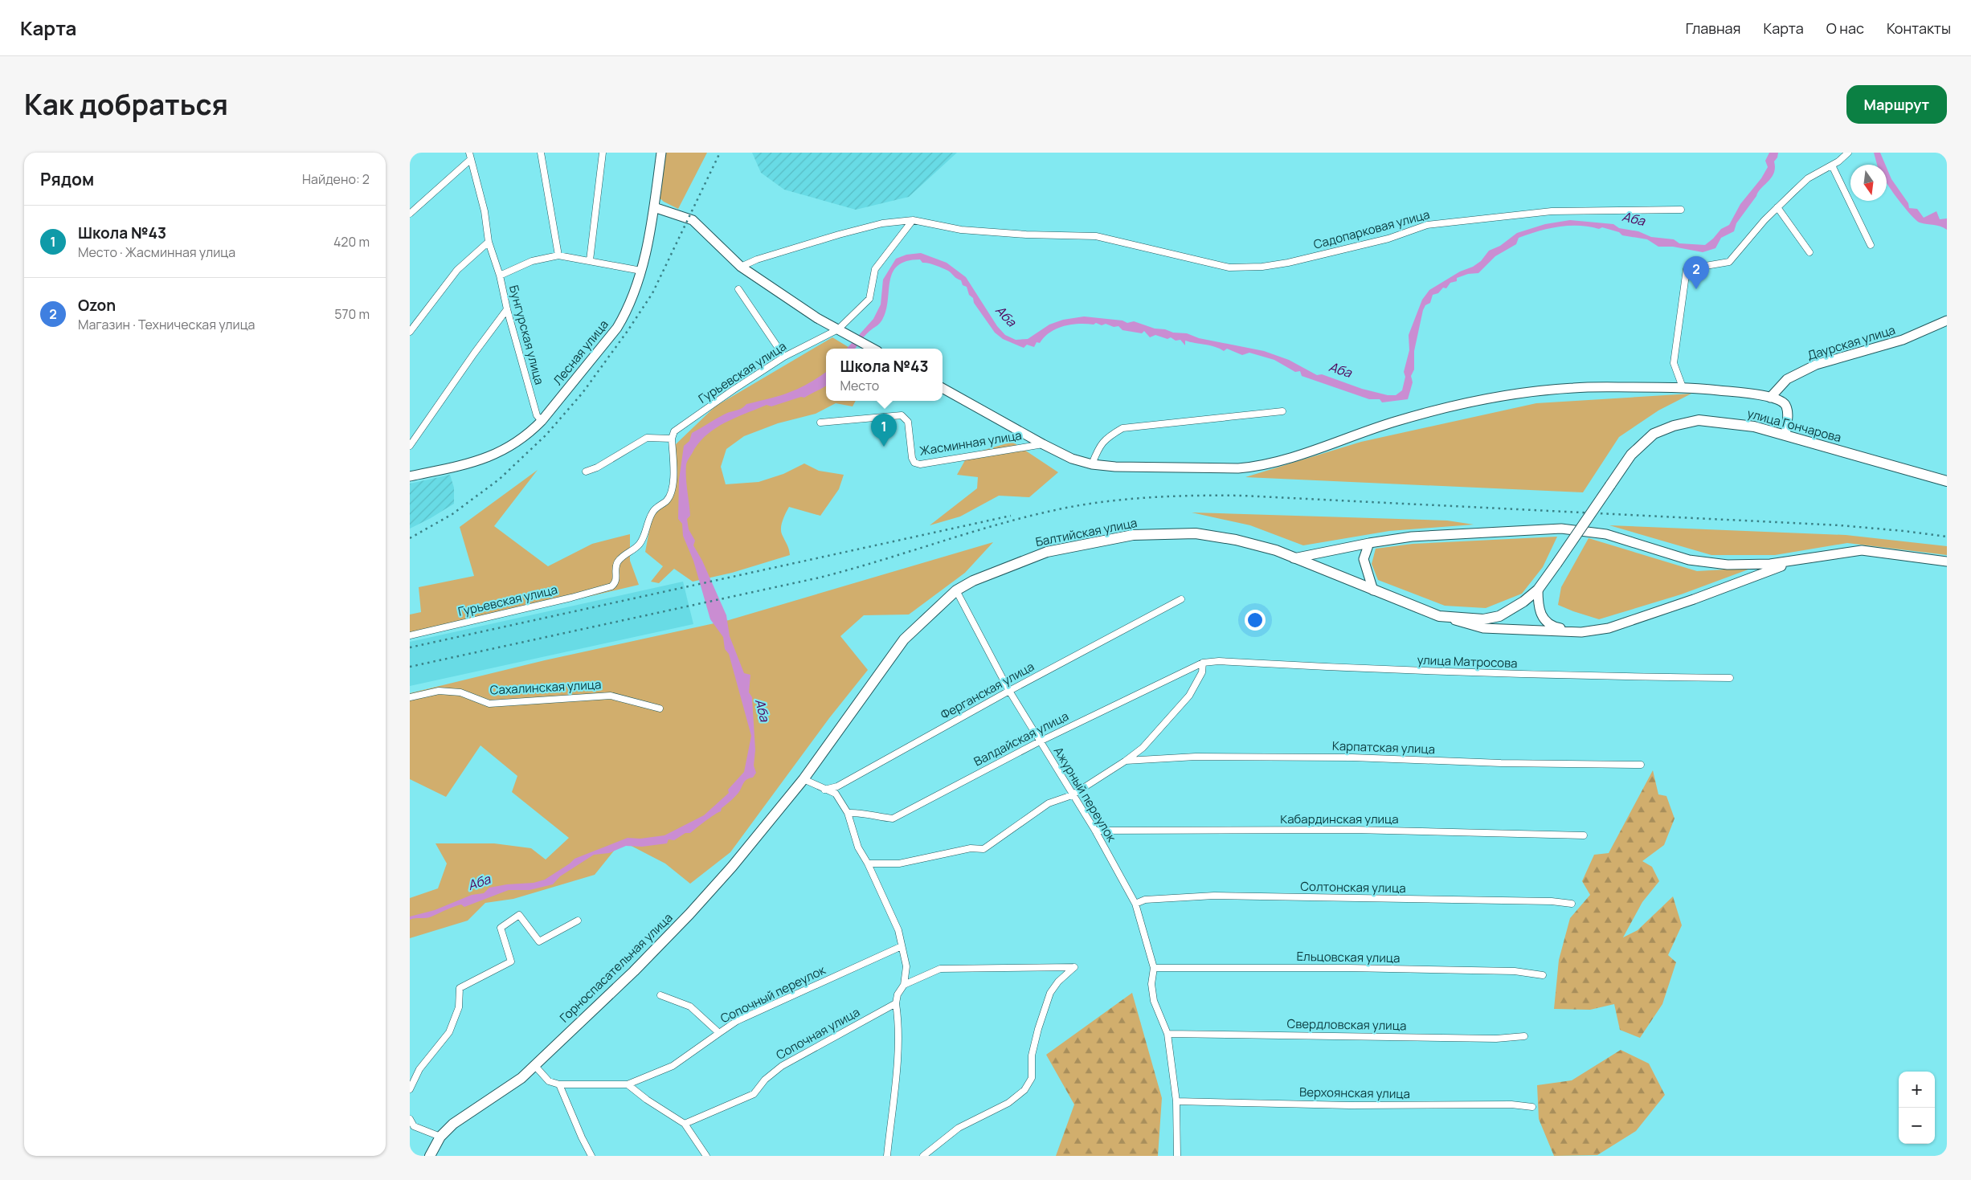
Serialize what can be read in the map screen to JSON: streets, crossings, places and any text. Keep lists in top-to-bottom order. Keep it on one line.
{"streets":{"main road":["Даурская улица","Лесная улица","улица Гончарова","Балтийская улица","Горноспасательная улица"],"street":["Садопарковая улица","Бунгурская улица","Гурьевская улица","Жасминная улица","улица Матросова","Сахалинская улица","Ферганская улица","Валдайская улица","Карпатская улица","Ажурный переулок","Кабардинская улица","Солтонская улица","Ельцовская улица","Сопочный переулок","Свердловская улица","Сопочная улица","Верхоянская улица"]},"crossings":[["Садопарковая улица","Гурьевская улица"],["Бунгурская улица","Лесная улица"],["улица Гончарова","Балтийская улица"],["Балтийская улица","Ажурный переулок"],["Балтийская улица","Горноспасательная улица"],["улица Матросова","Валдайская улица"],["улица Матросова","Карпатская улица"],["Ферганская улица","Ажурный переулок"],["Валдайская улица","Карпатская улица"],["Валдайская улица","Ажурный переулок"],["Карпатская улица","Ажурный переулок"],["Ажурный переулок","Кабардинская улица"],["Ажурный переулок","Солтонская улица"],["Ажурный переулок","Ельцовская улица"]],"water":["Аба"],"north":"bottom","page":{"header":"Карта","nav":["Главная","Карта","О нас","Контакты"],"title":"Как добраться","buttons":"Маршрут","heading":["Рядом","Найдено: 2"],"list":[{"mark":"1","name":"Школа №43","note":"Место · Жасминная улица","value":"420 m"},{"mark":"2","name":"Ozon","note":"Магазин · Техническая улица","value":"570 m"}],"pins":["2","1"],"popup":["Школа №43","Место"],"map_buttons":["+","−"]}}
